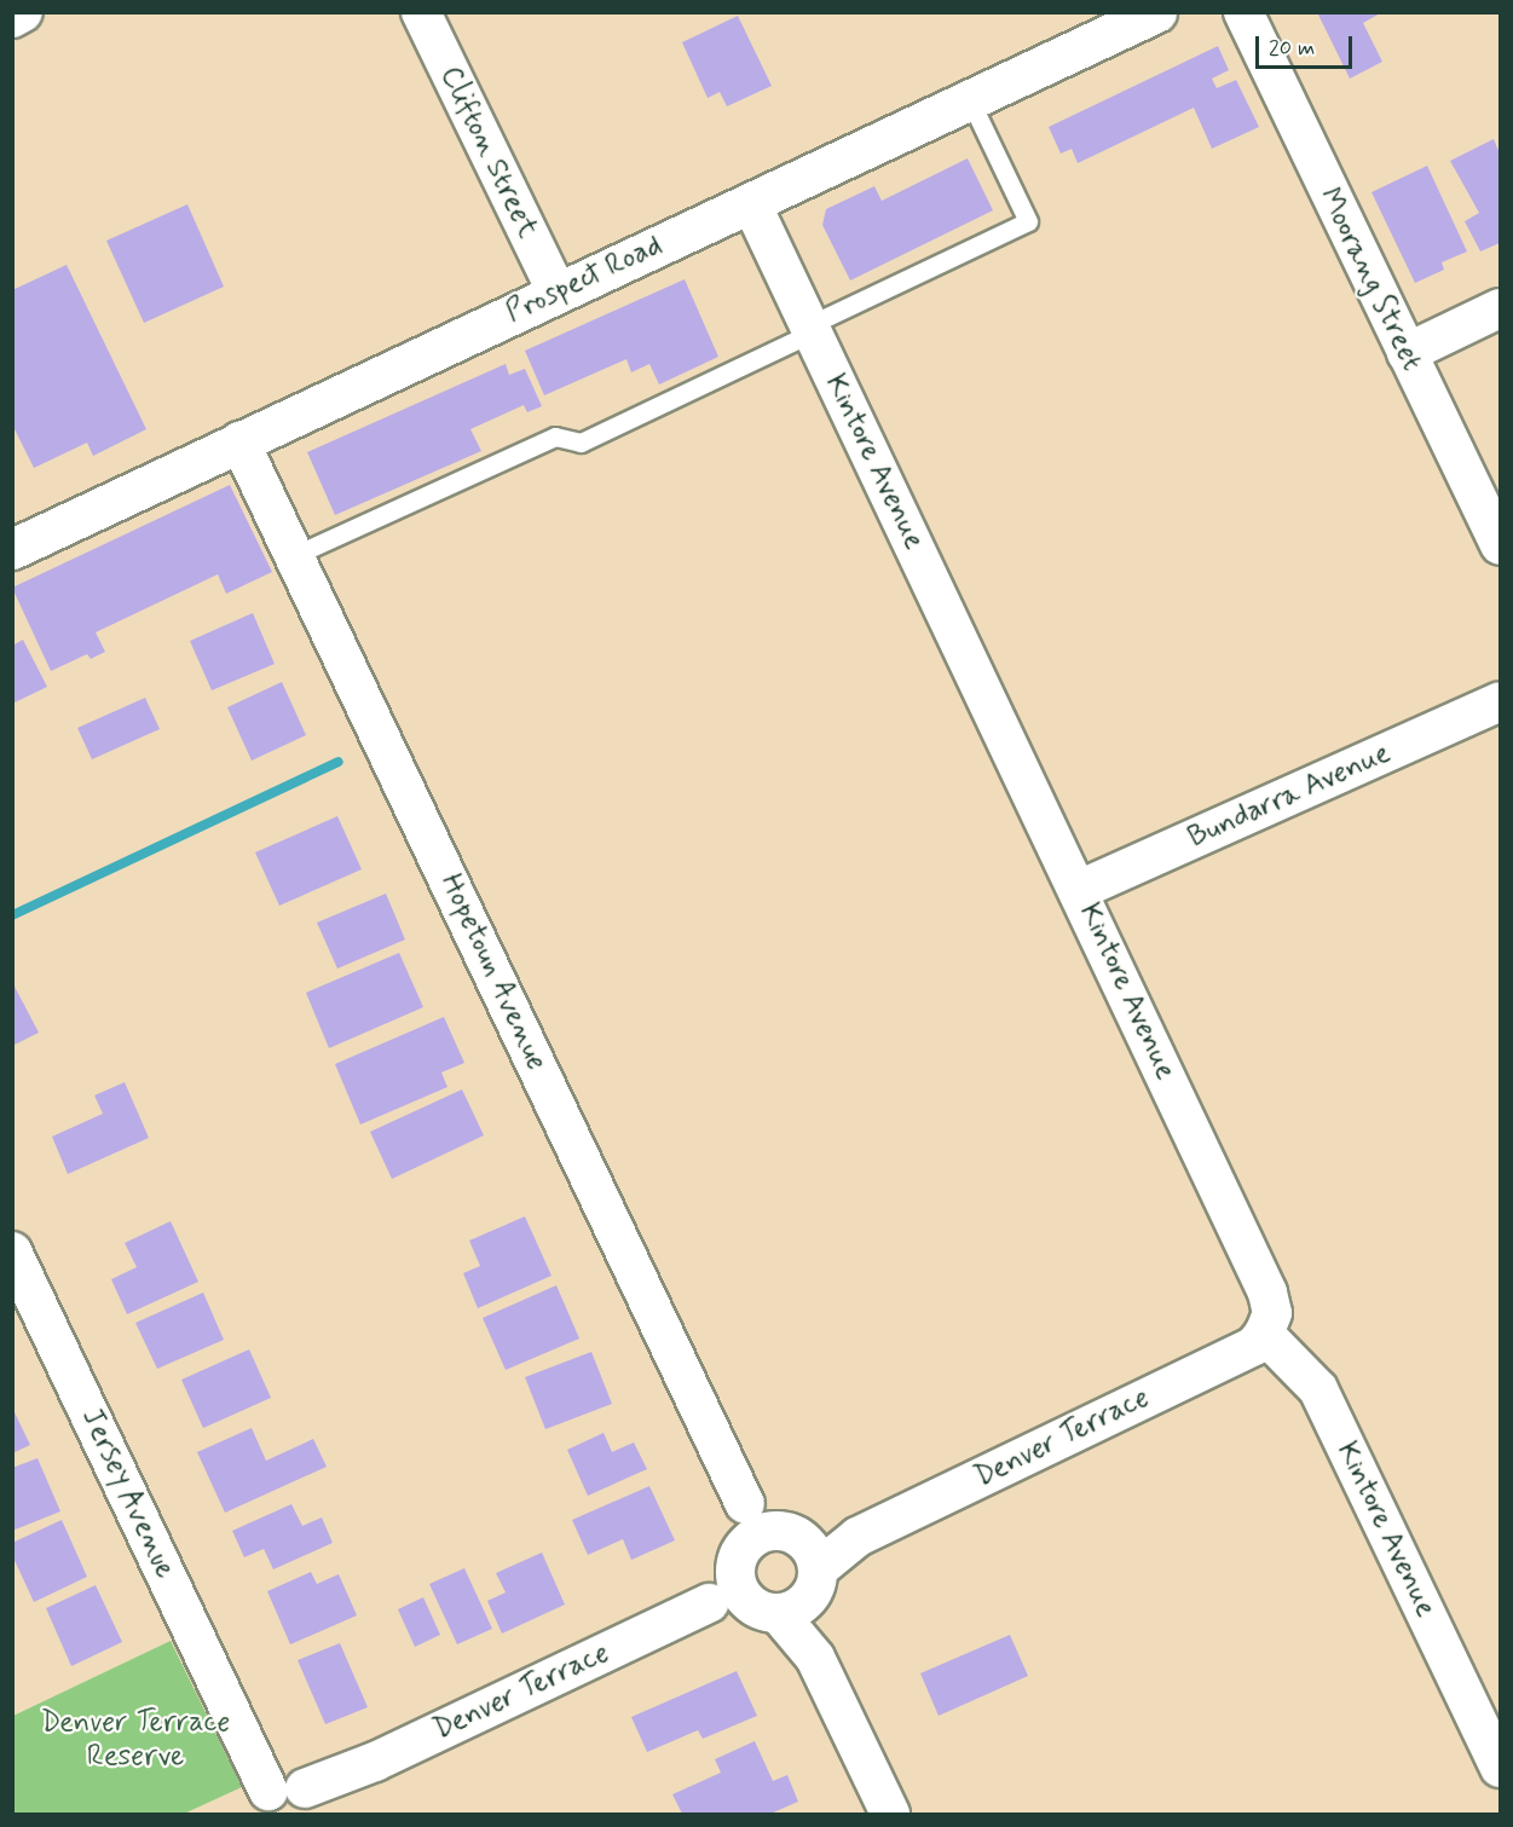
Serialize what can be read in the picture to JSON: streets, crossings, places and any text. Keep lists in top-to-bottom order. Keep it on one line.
{"streets":{"main road":["Prospect Road"],"street":["Clifton Street","Moorang Street","Kintore Avenue","Bundarra Avenue","Hopetoun Avenue","Denver Terrace","Jersey Avenue"]},"crossings":[["Clifton Street","Prospect Road"],["Prospect Road","Kintore Avenue"],["Prospect Road","Hopetoun Avenue"],["Kintore Avenue","Bundarra Avenue"],["Kintore Avenue","Denver Terrace"],["Hopetoun Avenue","Denver Terrace"],["Denver Terrace","Jersey Avenue"]],"parks":["Denver Terrace Reserve"],"scale_bar":"20 m"}
